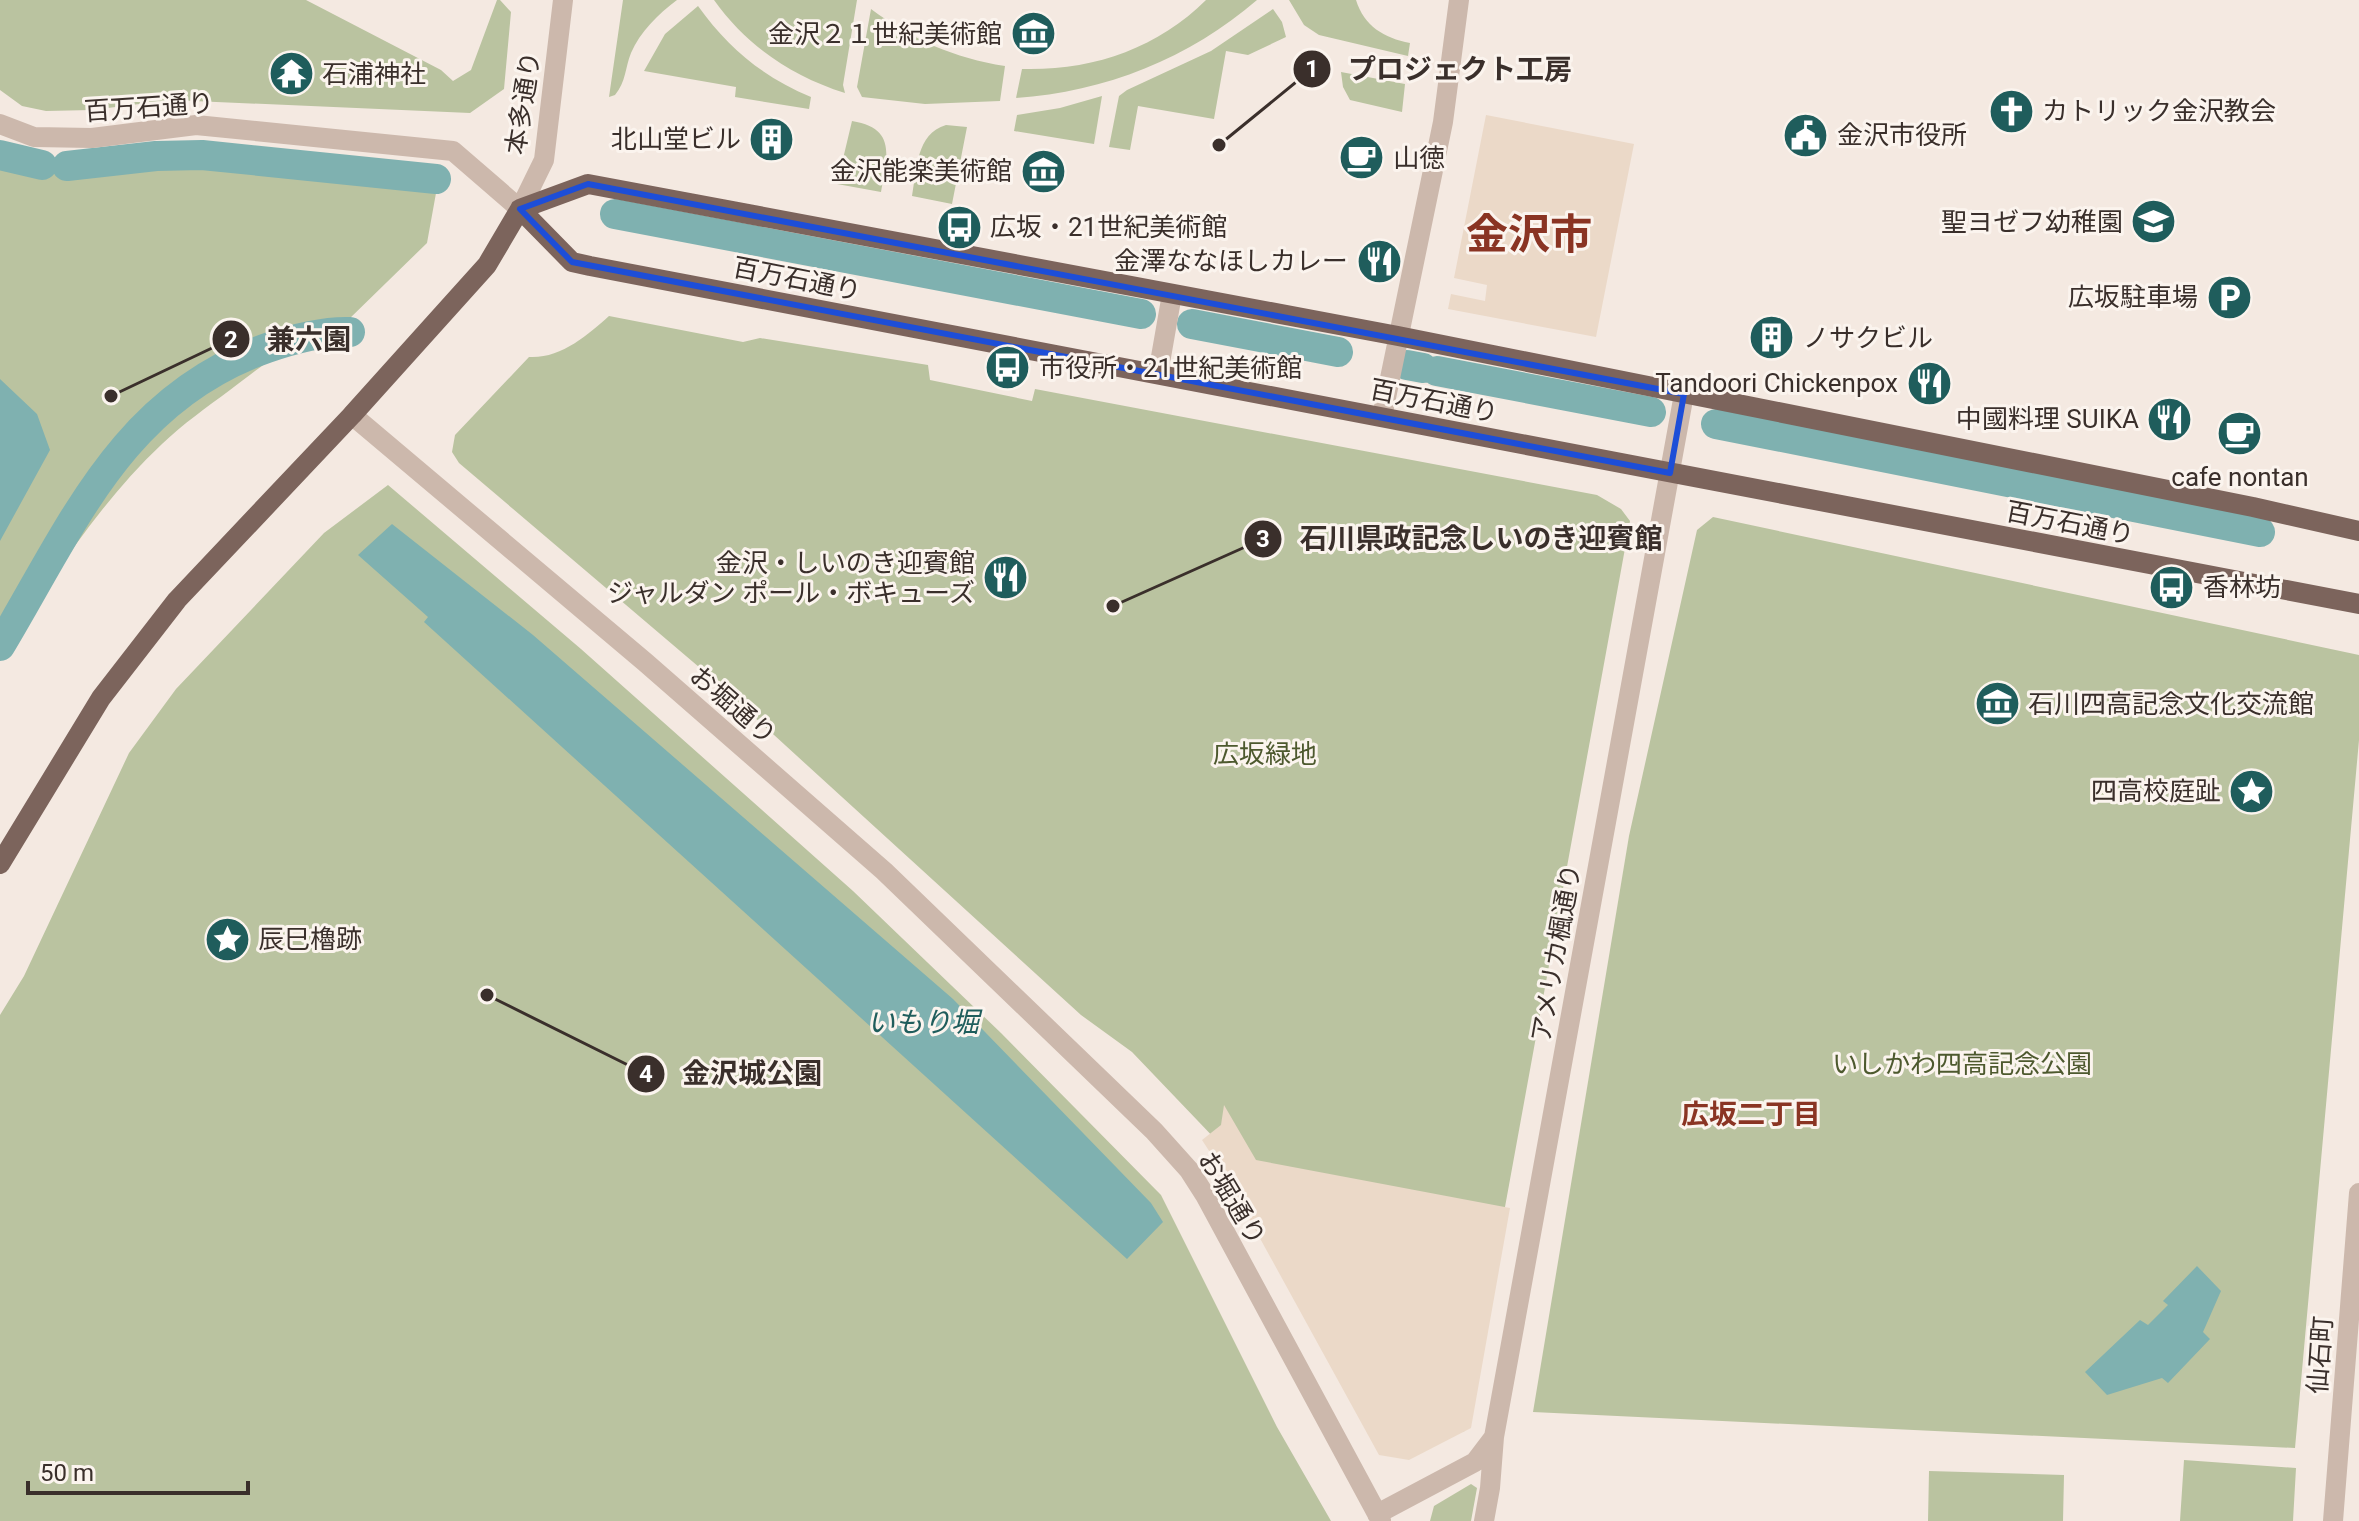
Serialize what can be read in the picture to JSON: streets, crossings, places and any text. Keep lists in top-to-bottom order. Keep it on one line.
{"streets":{"main road":["百万石通り"],"street":["本多通り","お堀通り","アメリカ楓通り","仙石町"]},"crossings":[["本多通り","百万石通り"],["百万石通り","アメリカ楓通り"]],"districts":["金沢市","広坂二丁目"],"water":["いもり堀"],"parks":["広坂緑地","いしかわ四高記念公園"],"places":{"museum":["金沢２１世紀美術館","金沢能楽美術館","石川四高記念文化交流館"],"temple":["石浦神社"],"church":["カトリック金沢教会"],"public building":["金沢市役所"],"building":["北山堂ビル","ノサクビル"],"other":["プロジェクト工房","兼六園","石川県政記念しいのき迎賓館","金沢城公園"],"cafe":["山徳","cafe nontan"],"school or university":["聖ヨゼフ幼稚園"],"bus stop":["広坂・21世紀美術館","市役所・21世紀美術館","香林坊"],"restaurant":["金澤ななほしカレー","Tandoori Chickenpox","中國料理 SUIKA","金沢・しいのき迎賓館 ジャルダン ポール・ボキューズ"],"parking":["広坂駐車場"],"place":["四高校庭趾","辰巳櫓跡"]},"scale_bar":"50 m"}
